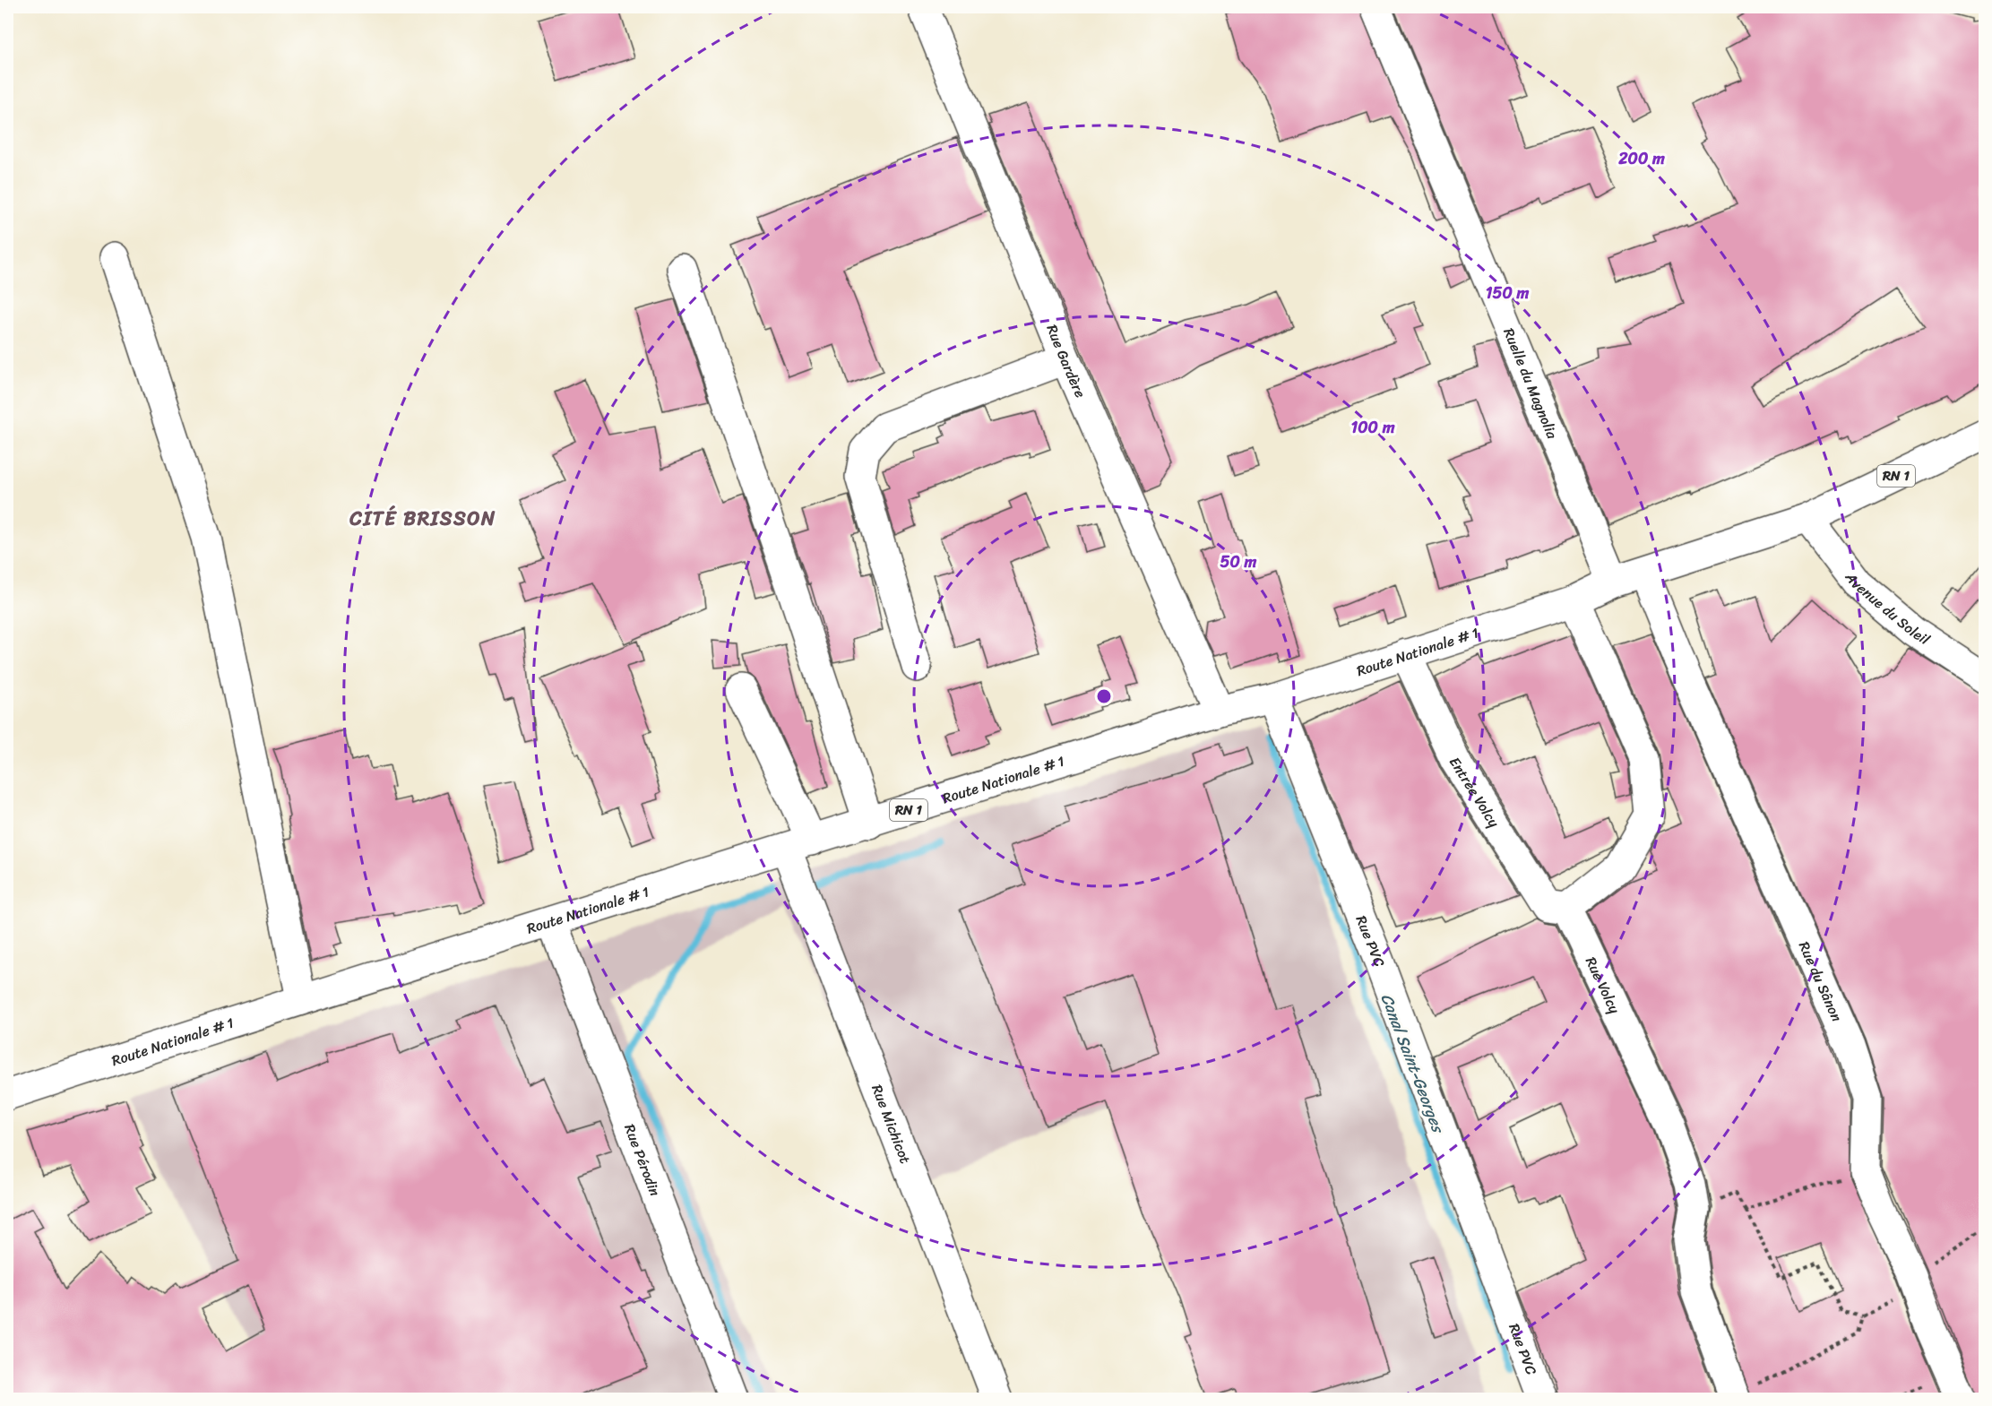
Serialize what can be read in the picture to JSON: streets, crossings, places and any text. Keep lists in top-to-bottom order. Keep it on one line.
{"streets":{"street":["Rue Gardère","Ruelle du Magnolia","RN 1","Avenue du Soleil","Route Nationale # 1","Entrée Volcy","Rue PVC","Rue du Sânon","Rue Volcy","Rue Michicot","Rue Pérodin"]},"crossings":[["Rue Gardère","Route Nationale # 1"],["Ruelle du Magnolia","Route Nationale # 1"],["Avenue du Soleil","Route Nationale # 1"],["Route Nationale # 1","Entrée Volcy"],["Route Nationale # 1","Rue PVC"],["Route Nationale # 1","Rue du Sânon"],["Route Nationale # 1","Rue Michicot"],["Route Nationale # 1","Rue Pérodin"],["Entrée Volcy","Rue Volcy"]],"districts":["CITÉ BRISSON"],"water":["Canal Saint-Georges"],"rings":["200 m","150 m","100 m","50 m"]}
